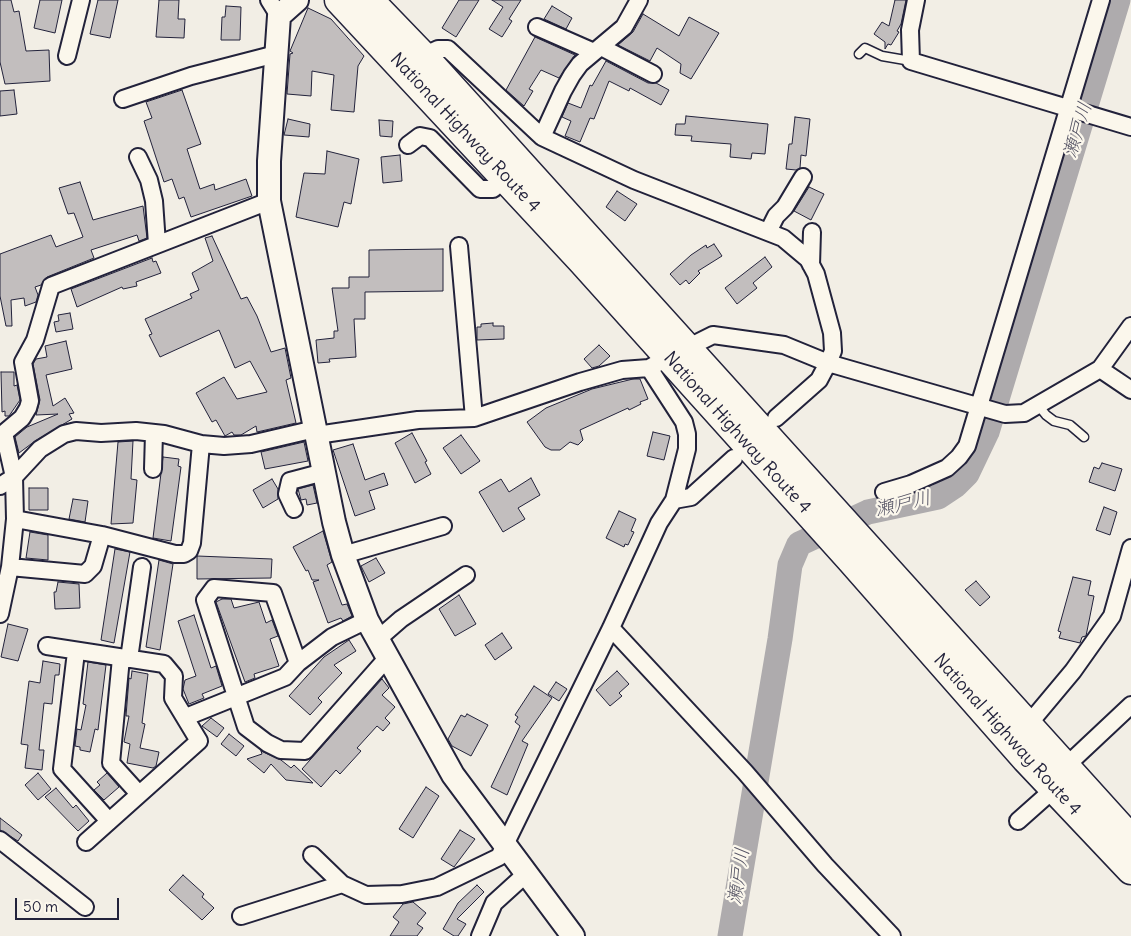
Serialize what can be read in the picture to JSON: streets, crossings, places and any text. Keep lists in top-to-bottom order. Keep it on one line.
{"streets":{"highway":["National Highway Route 4"]},"water":["瀬戸川"],"scale_bar":"50 m"}
